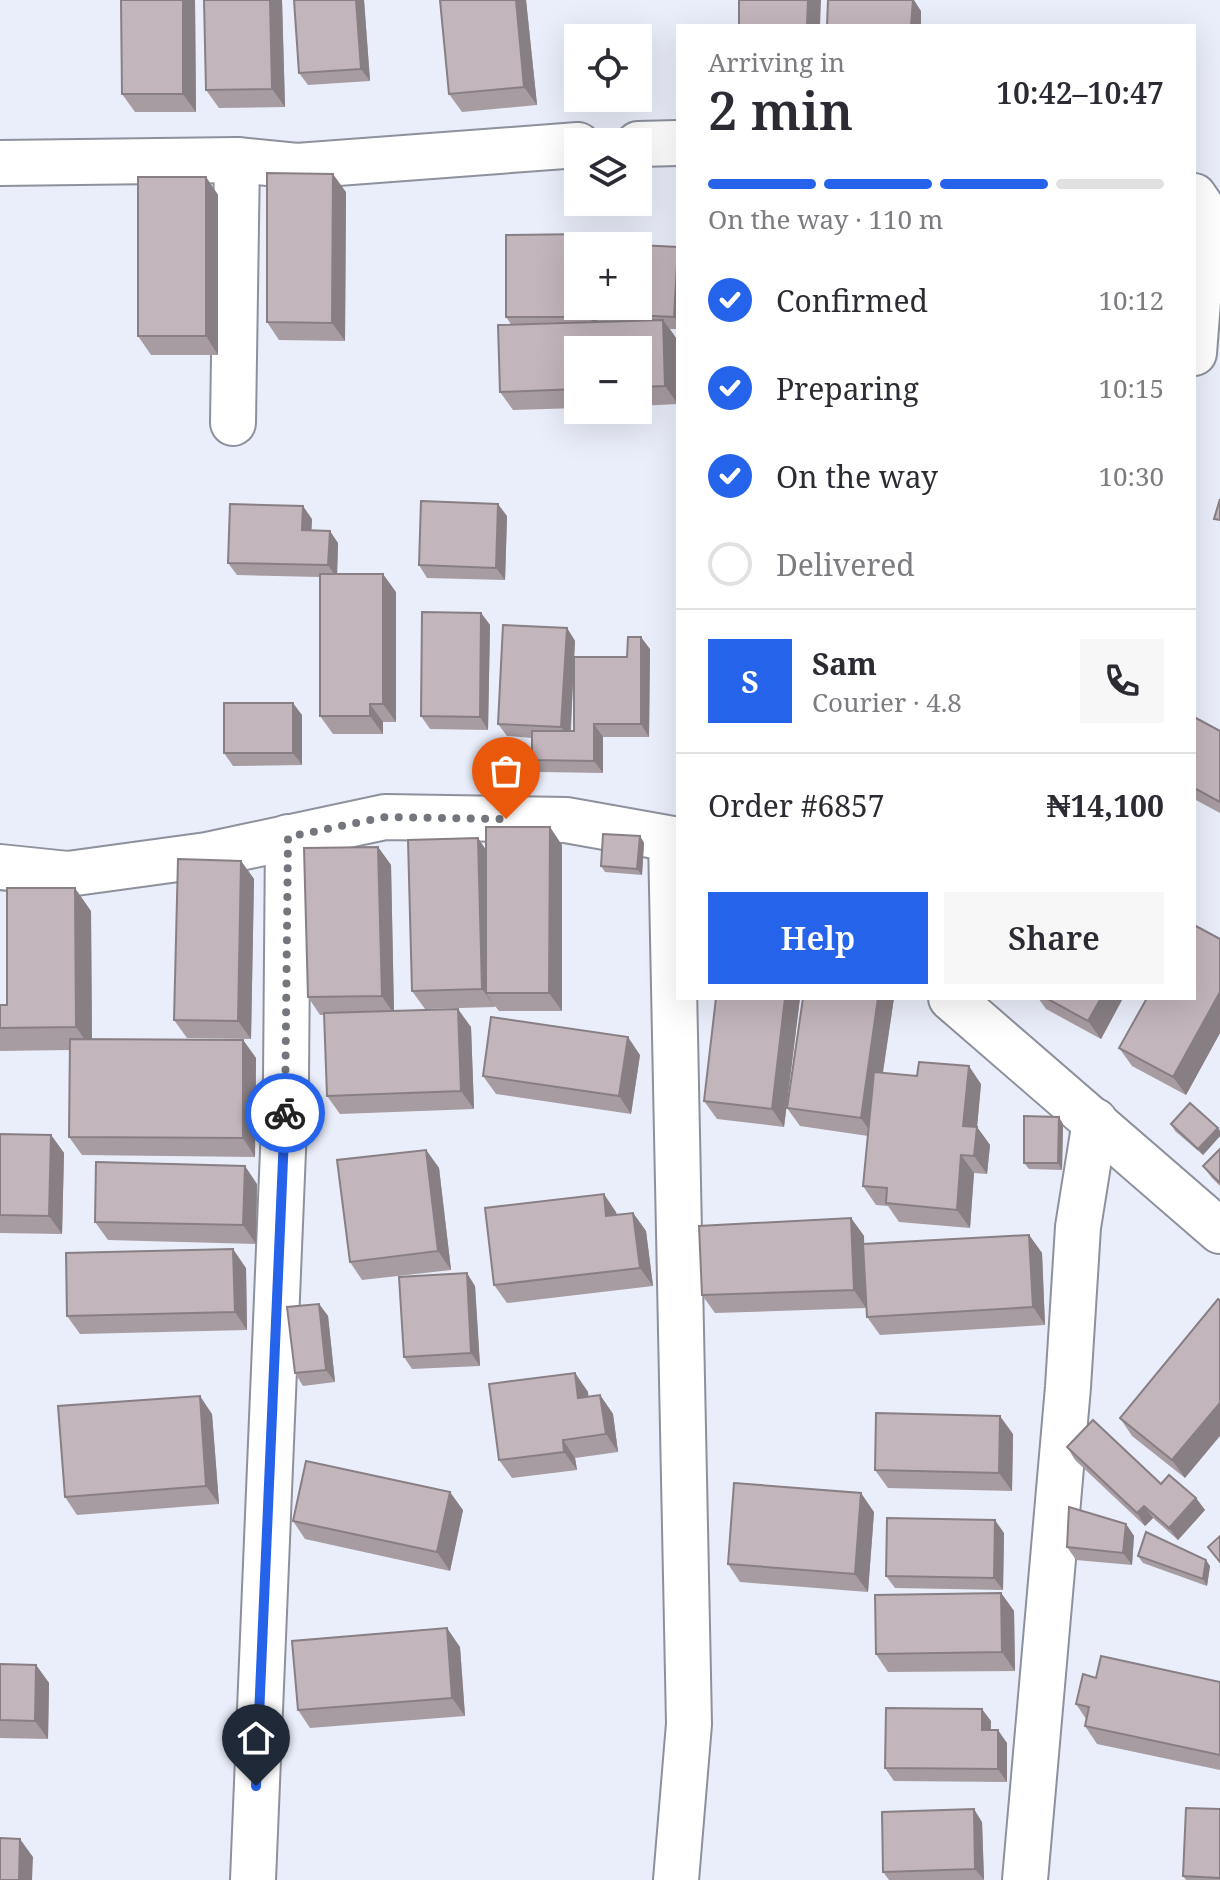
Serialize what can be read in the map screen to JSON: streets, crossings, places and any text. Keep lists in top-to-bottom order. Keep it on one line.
{"page":{"map_buttons":["+","−"],"heading":["2 min","Arriving in","10:42–10:47"],"panel":["Sam","Courier · 4.8","Order #6857","₦14,100"],"bar":"On the way · 110 m","list":[["Confirmed","10:12"],["Preparing","10:15"],["On the way","10:30"],"Delivered"],"round":"S","buttons":["Help","Share"]}}
